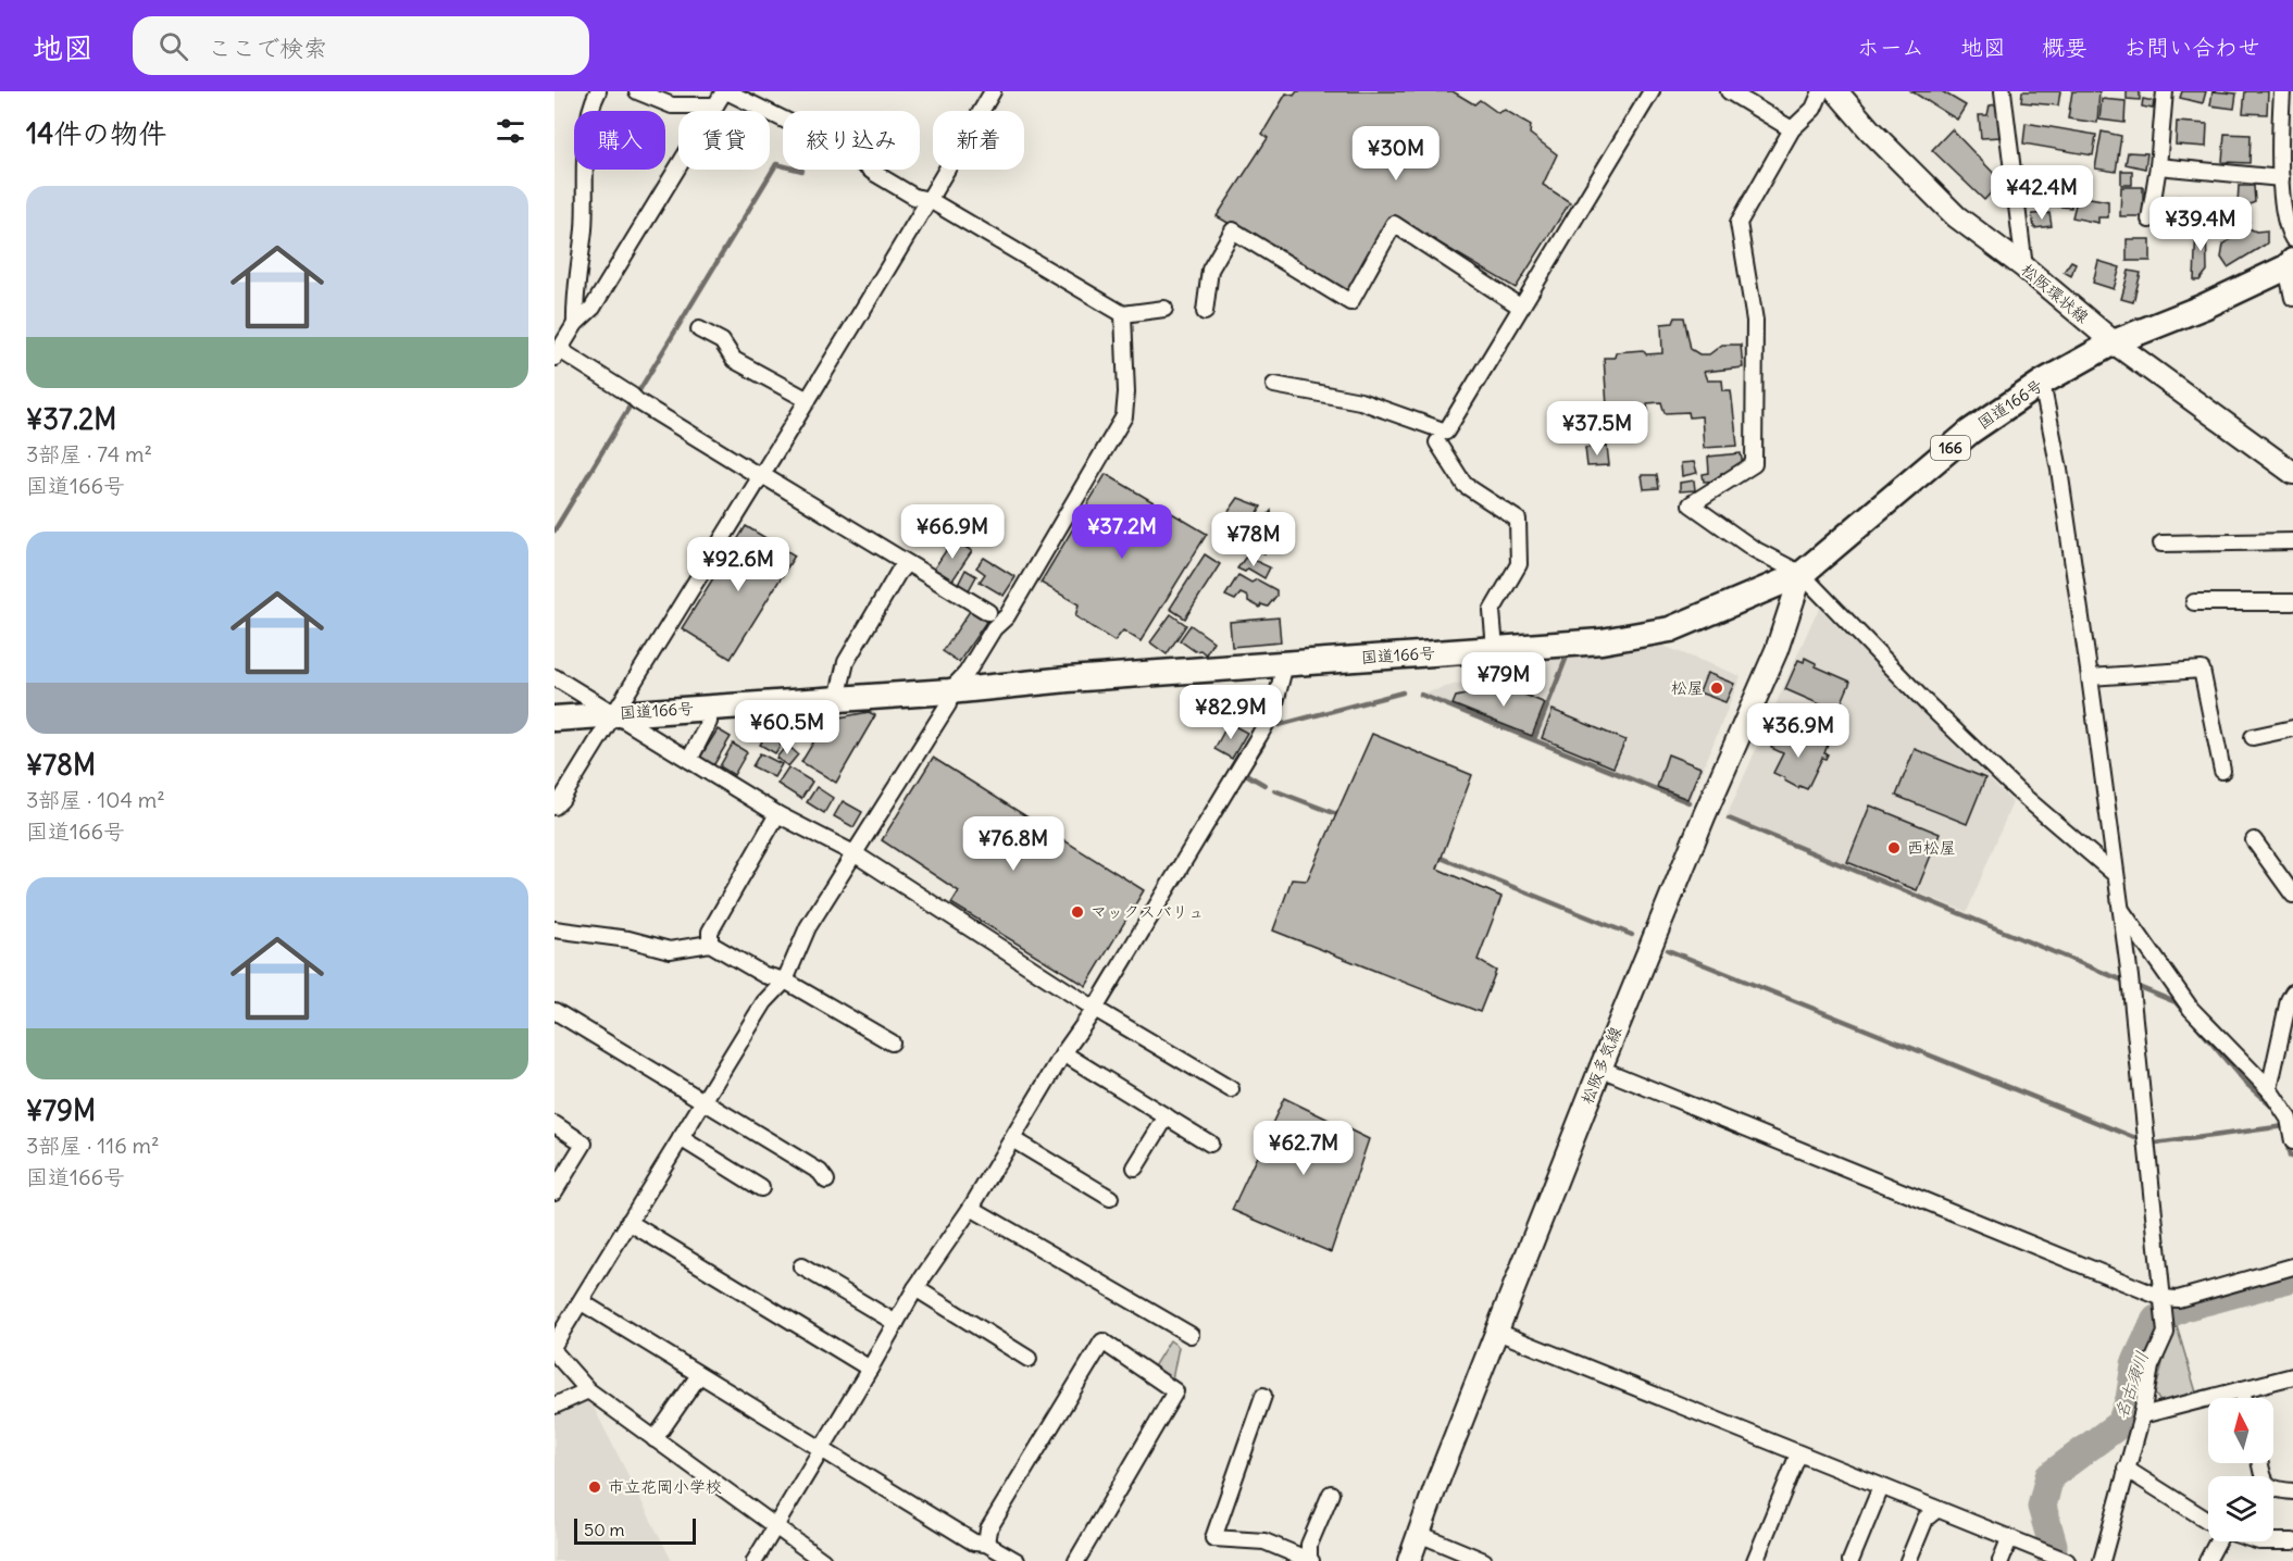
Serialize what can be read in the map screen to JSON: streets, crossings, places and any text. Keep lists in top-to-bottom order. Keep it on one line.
{"streets":{"highway":["国道166号","166"],"main road":["松阪環状線","松阪多気線"]},"crossings":[["松阪環状線","国道166号"],["国道166号","松阪多気線"]],"water":["名古須川"],"places":["松屋","西松屋","マックスバリュ","市立花岡小学校"],"scale_bar":"50 m","north":"top","page":{"header":"地図","search":"ここで検索","nav":["ホーム","地図","概要","お問い合わせ"],"heading":"14件の物件","chip":["購入","賃貸","絞り込み","新着"],"price":["¥30M","¥42.4M","¥39.4M","¥37.5M","¥66.9M","¥37.2M","¥78M","¥92.6M","¥79M","¥82.9M","¥60.5M","¥36.9M","¥76.8M","¥62.7M"],"list":[{"name":"¥37.2M","note":"3部屋 · 74 m² · 国道166号"},{"name":"¥78M","note":"3部屋 · 104 m² · 国道166号"},{"name":"¥79M","note":"3部屋 · 116 m² · 国道166号"}],"scale":"50 m"}}
